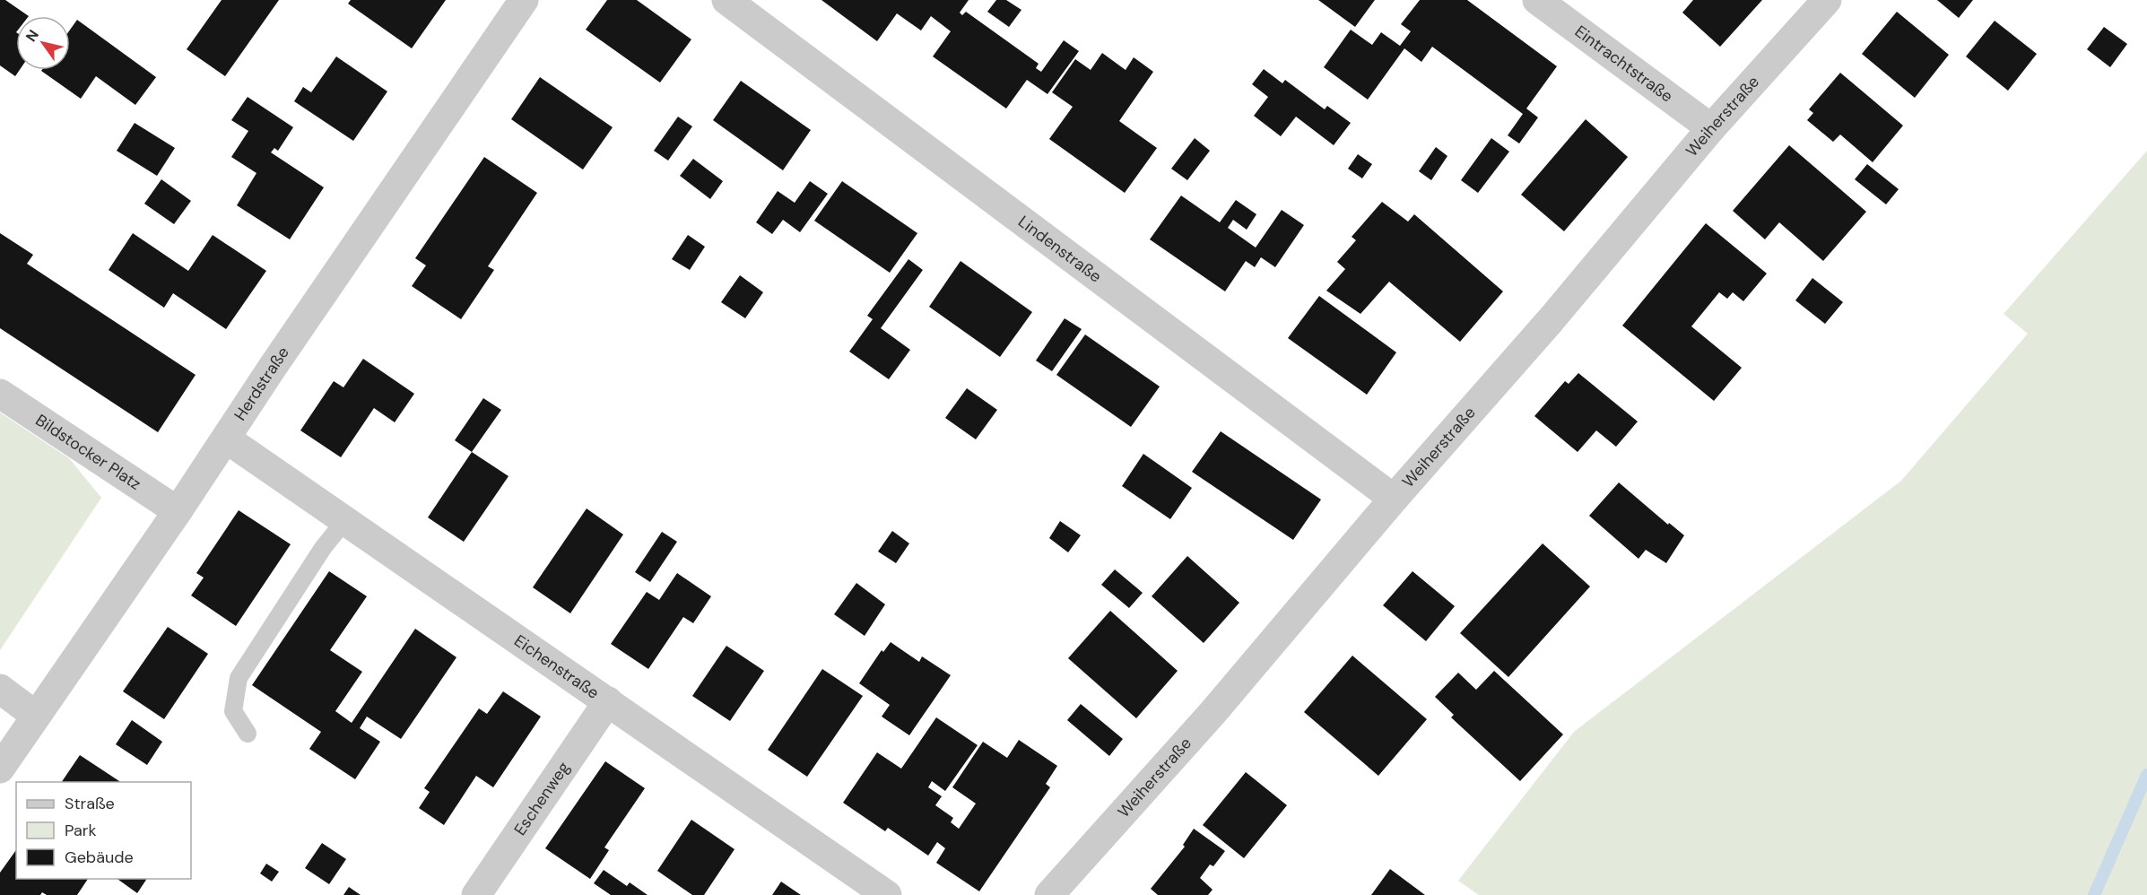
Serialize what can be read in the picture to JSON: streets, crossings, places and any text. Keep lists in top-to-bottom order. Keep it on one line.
{"streets":{"street":["Eintrachtstraße","Weiherstraße","Lindenstraße","Herdstraße","Bildstocker Platz","Eichenstraße","Eschenweg"]},"crossings":[["Eintrachtstraße","Weiherstraße"],["Weiherstraße","Lindenstraße"],["Herdstraße","Bildstocker Platz"],["Herdstraße","Eichenstraße"],["Eichenstraße","Eschenweg"]],"legend":["Straße","Park","Gebäude"],"north":"top left"}
